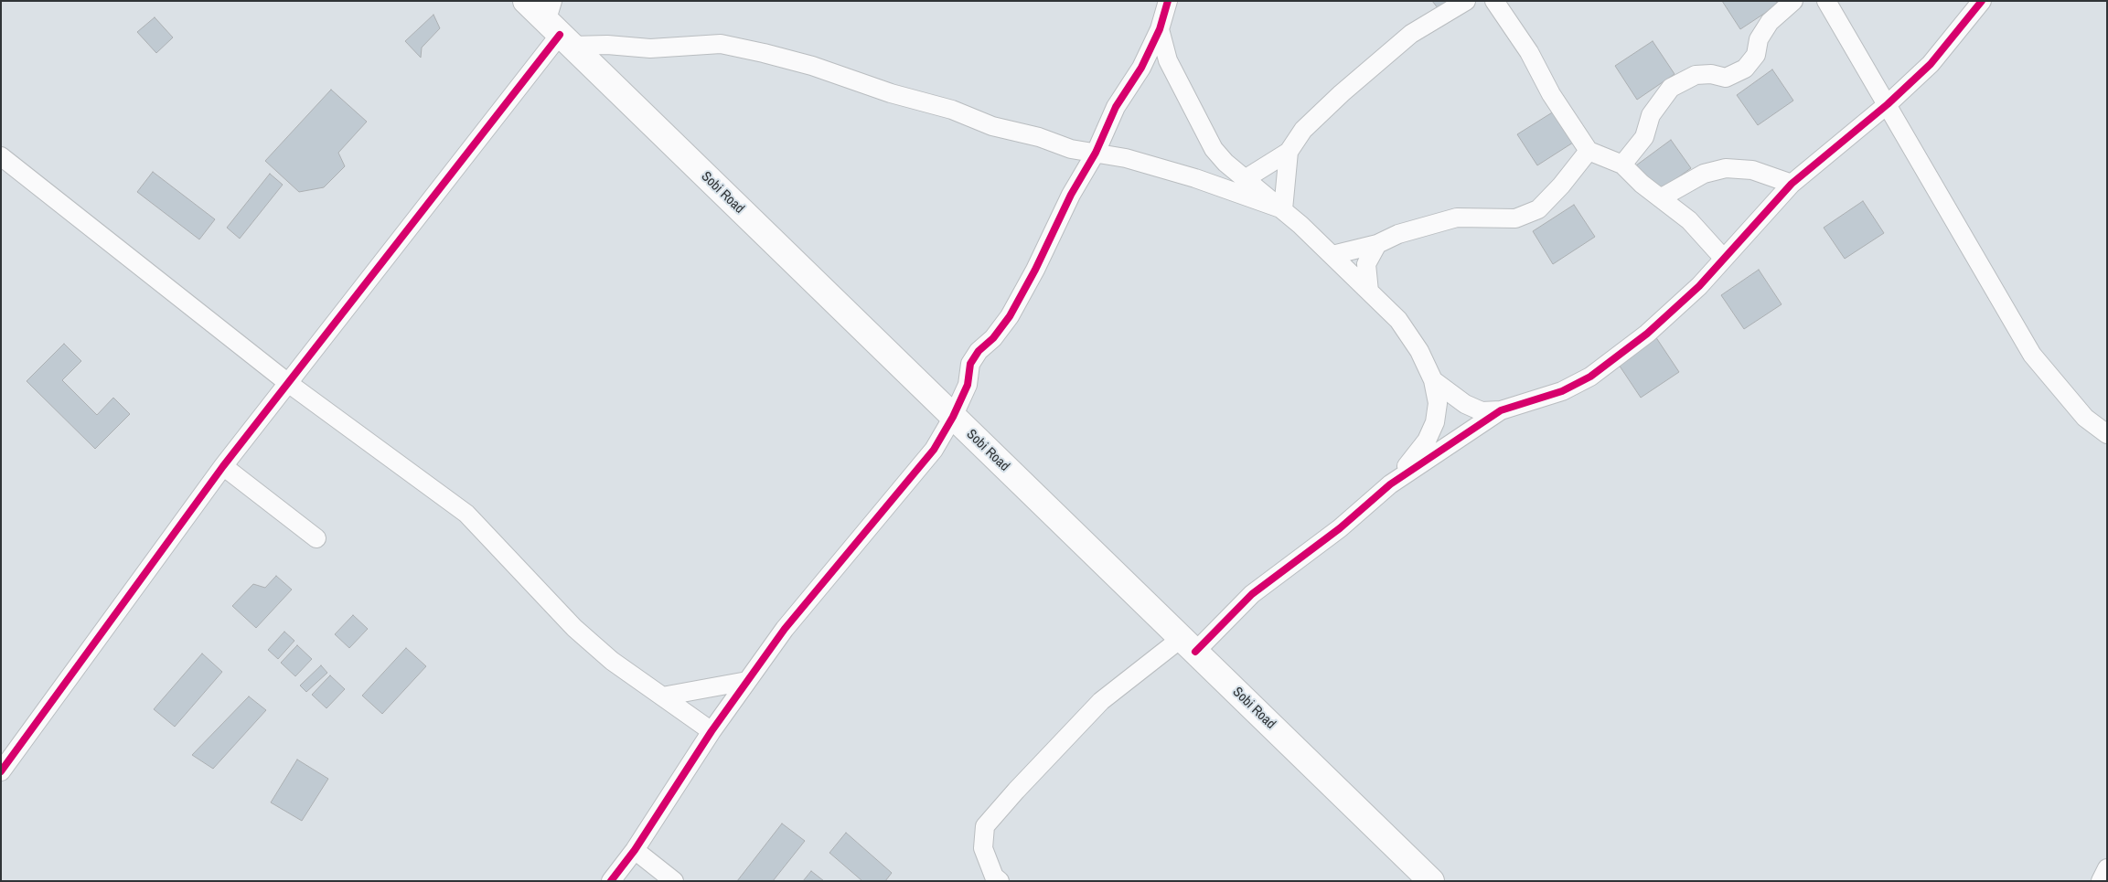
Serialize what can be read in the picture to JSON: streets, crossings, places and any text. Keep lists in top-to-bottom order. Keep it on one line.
{"streets":{"highway":["Sobi Road"]}}
